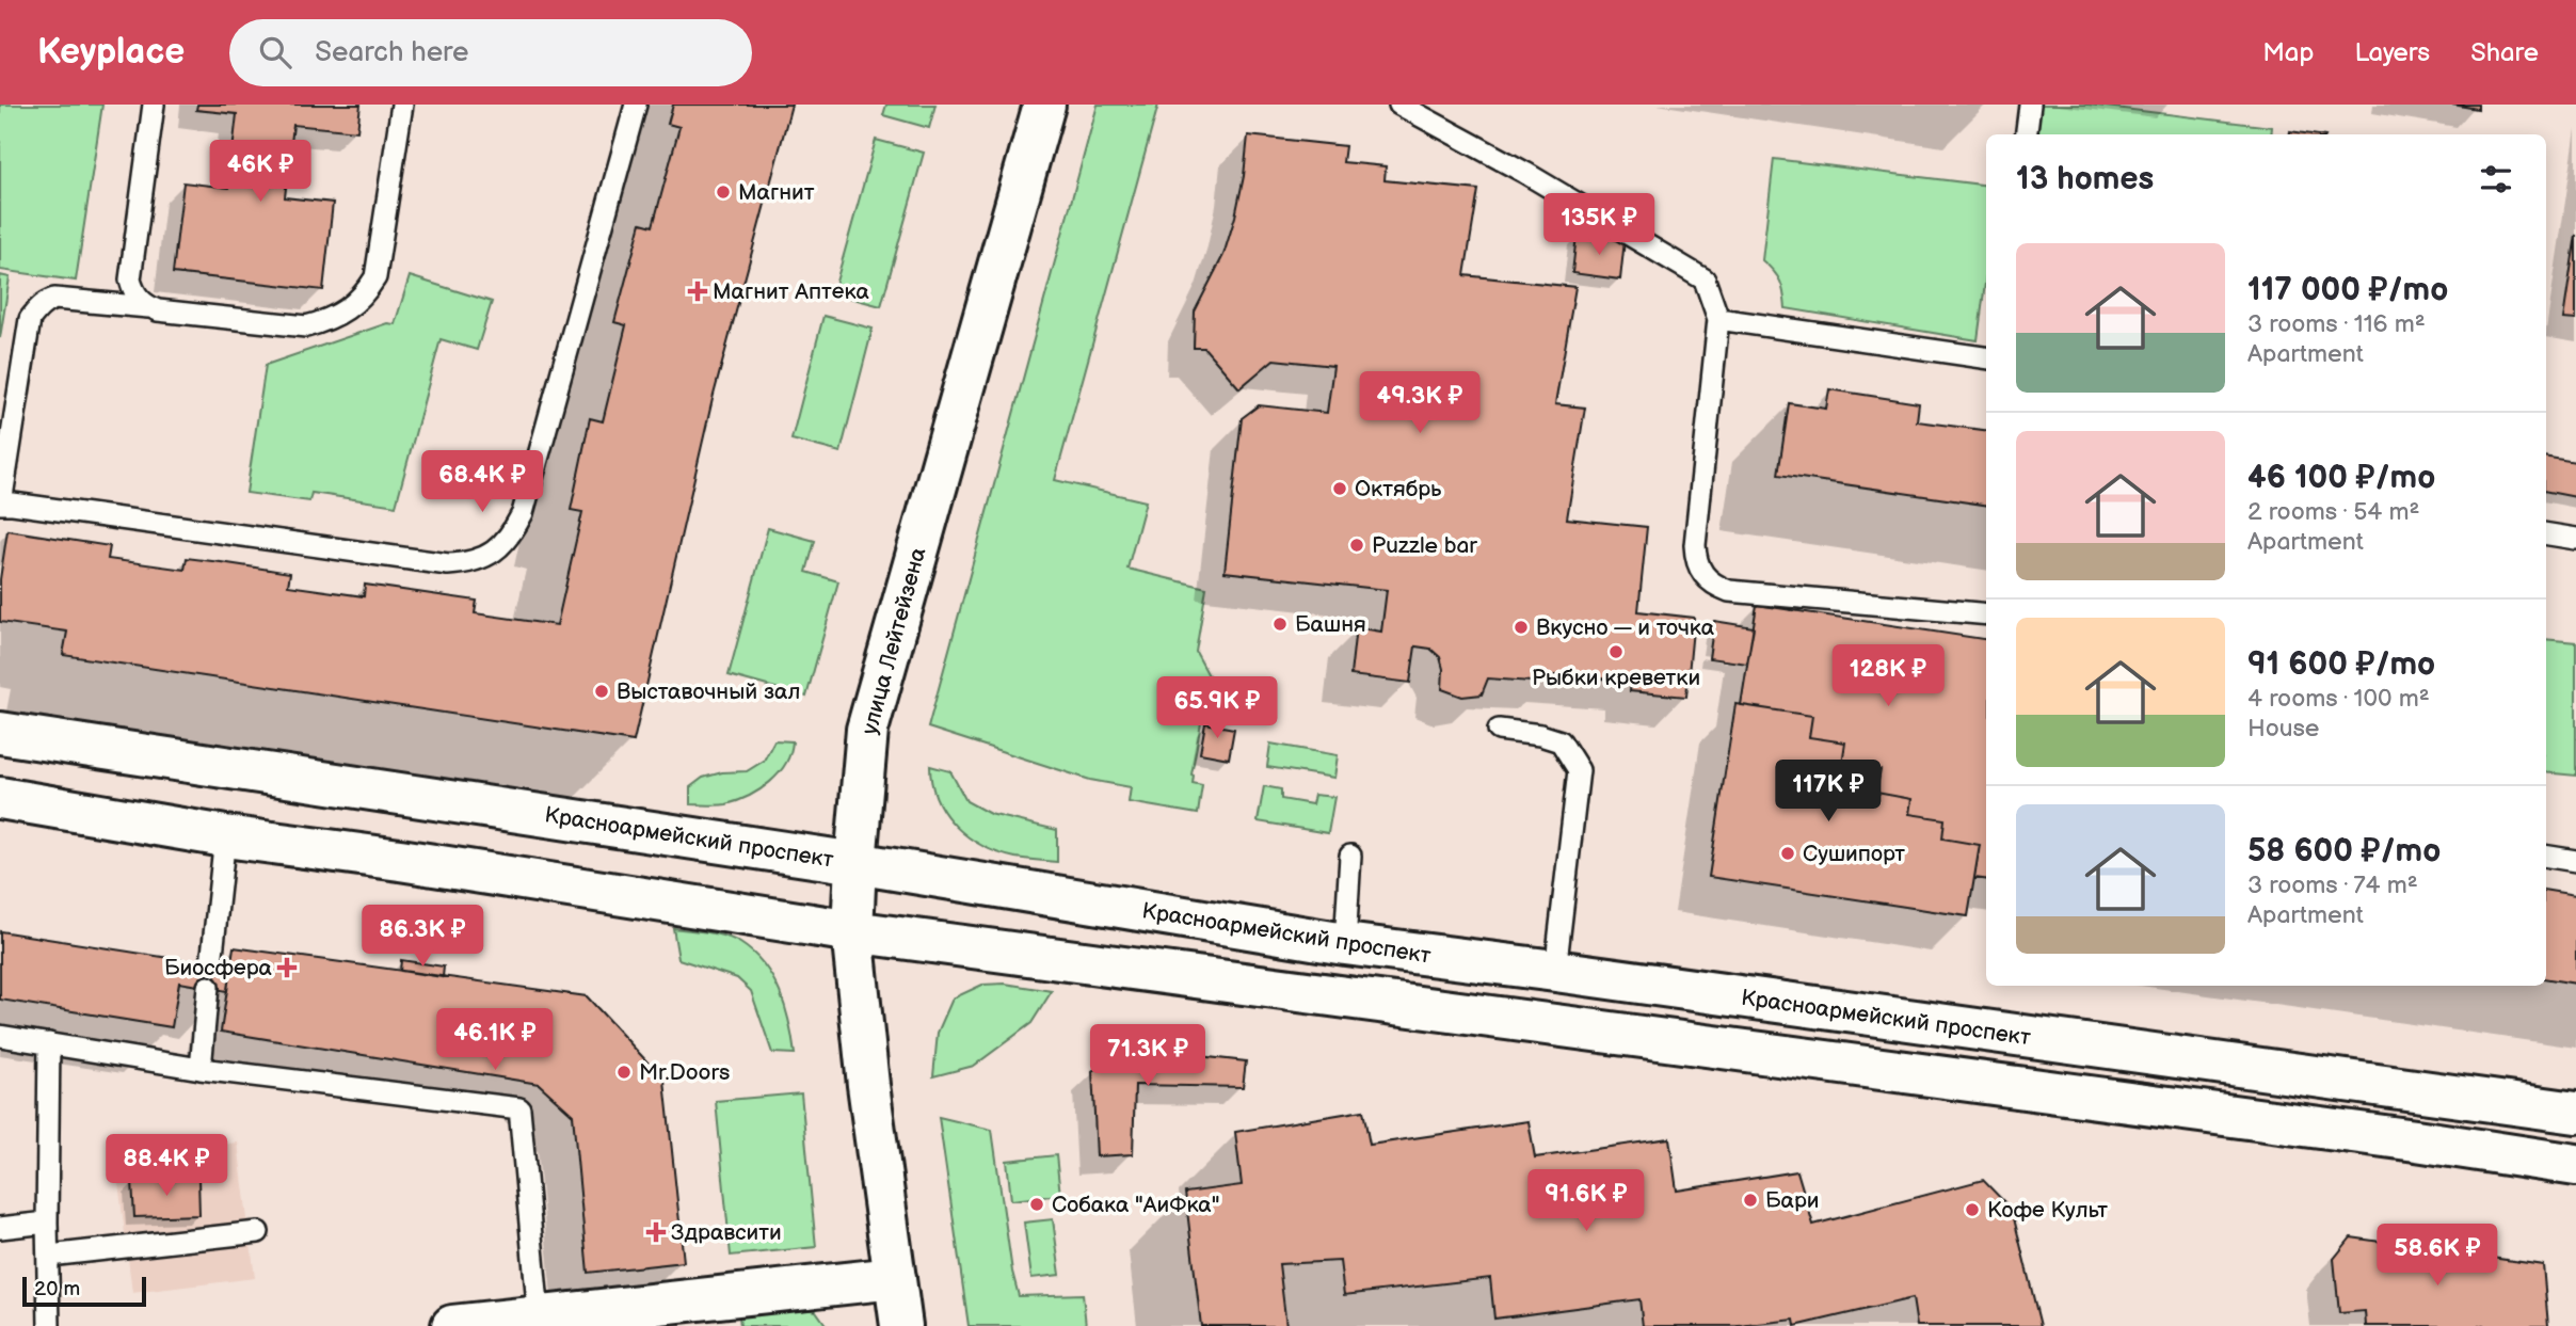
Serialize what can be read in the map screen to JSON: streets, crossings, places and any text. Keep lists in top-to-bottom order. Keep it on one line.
{"streets":{"main road":["улица Лейтейзена","Красноармейский проспект"]},"crossings":[["улица Лейтейзена","Красноармейский проспект"]],"places":{"other":["Магнит","Октябрь","Puzzle bar","Башня","Вкусно — и точка","Рыбки креветки","Выставочный зал","Сушипорт","Mr.Doors","Бари","Собака \"АиФка\"","Кофе Культ"],"health":["Магнит Аптека","Биосфера","Здравсити"]},"scale_bar":"20 m","page":{"header":"Keyplace","search":"Search here","nav":["Map","Layers","Share"],"heading":"13 homes","price":["46K ₽","135K ₽","49.3K ₽","68.4K ₽","128K ₽","65.9K ₽","117K ₽","86.3K ₽","46.1K ₽","71.3K ₽","88.4K ₽","91.6K ₽","58.6K ₽"],"list":[{"name":"117 000 ₽/mo","note":"3 rooms · 116 m² · Apartment"},{"name":"46 100 ₽/mo","note":"2 rooms · 54 m² · Apartment"},{"name":"91 600 ₽/mo","note":"4 rooms · 100 m² · House"},{"name":"58 600 ₽/mo","note":"3 rooms · 74 m² · Apartment"}],"scale":"20 m"}}
